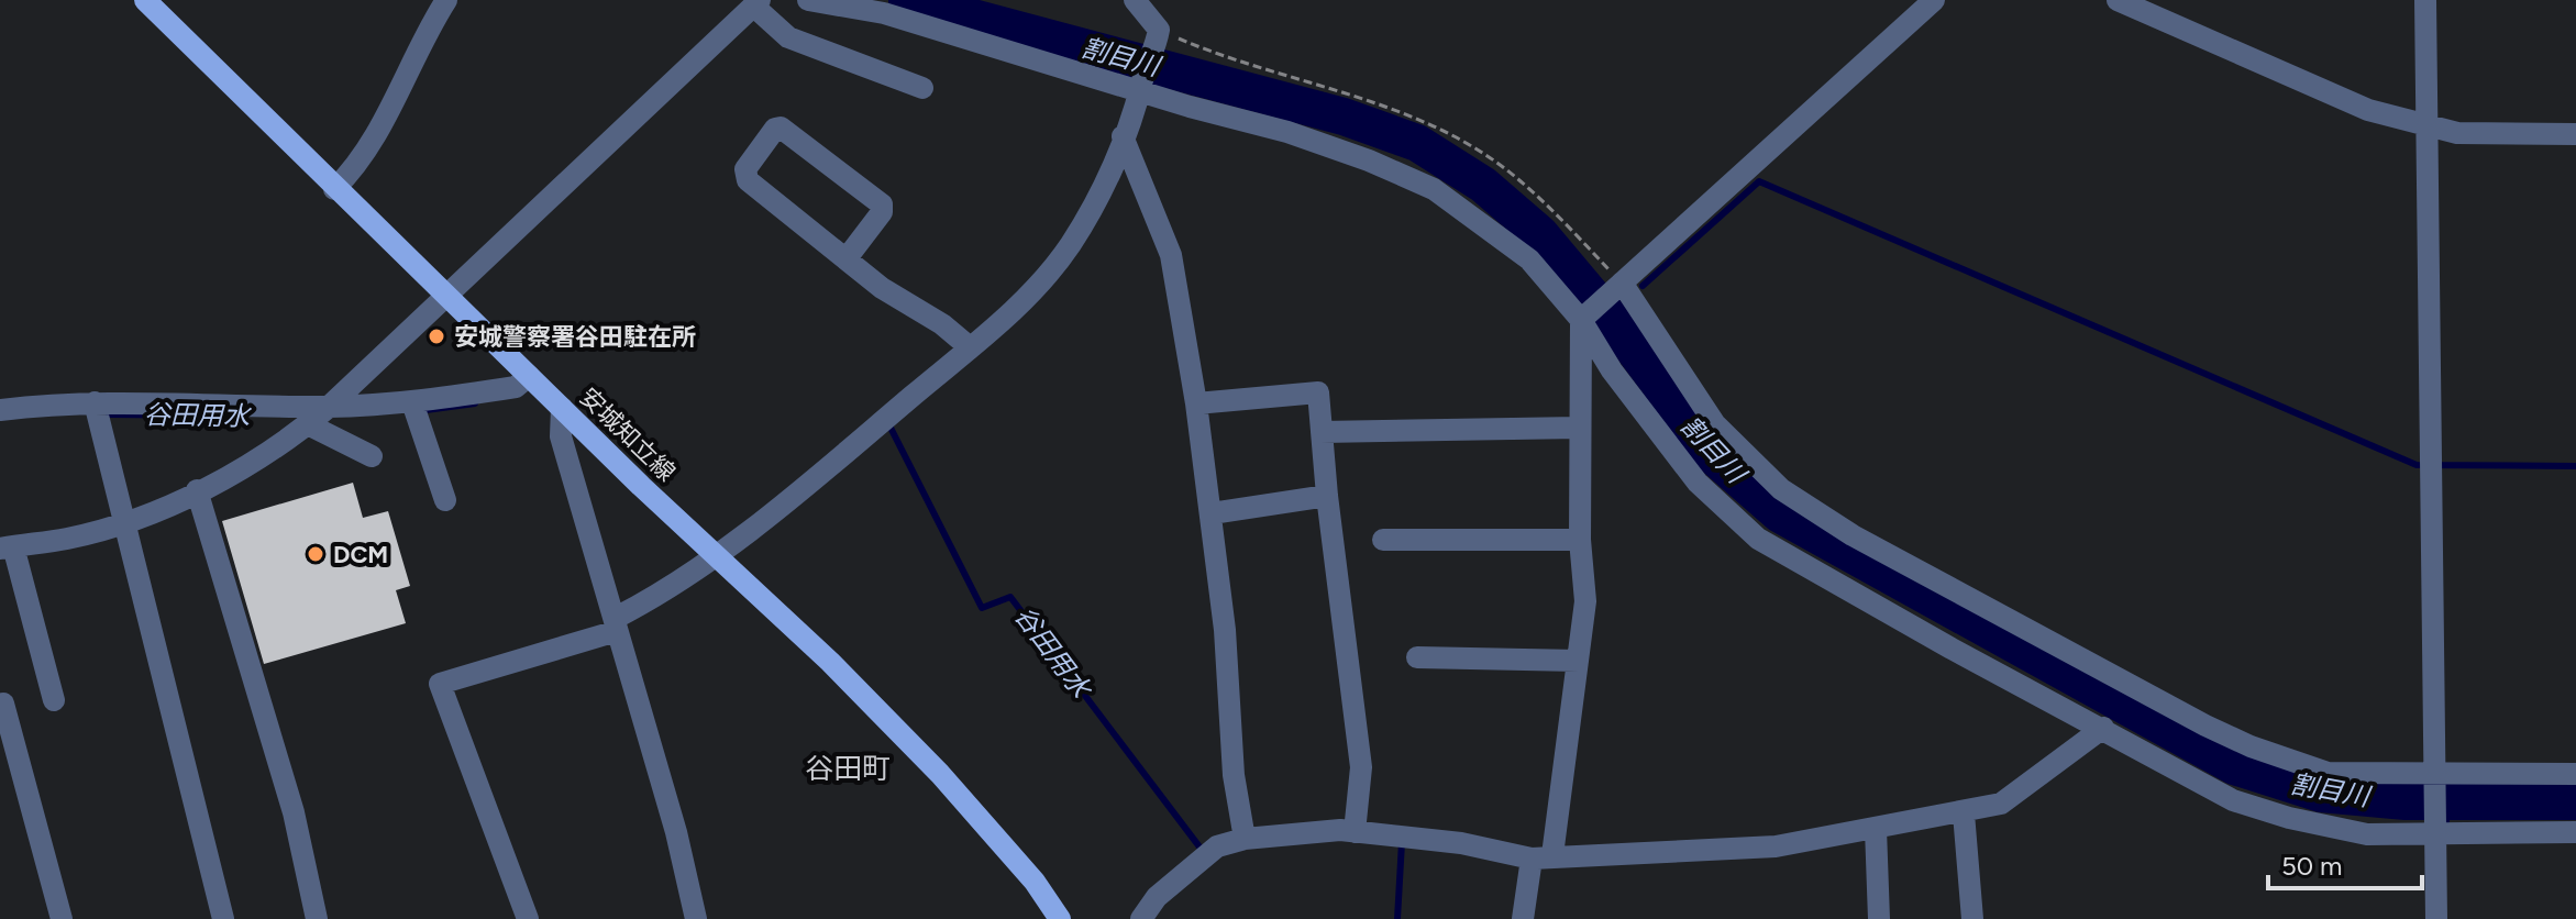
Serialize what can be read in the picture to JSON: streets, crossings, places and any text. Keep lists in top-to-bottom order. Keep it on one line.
{"streets":{"main road":["安城知立線"]},"districts":["谷田町"],"water":["割目川","谷田用水"],"places":["安城警察署谷田駐在所","DCM"],"scale_bar":"50 m"}
